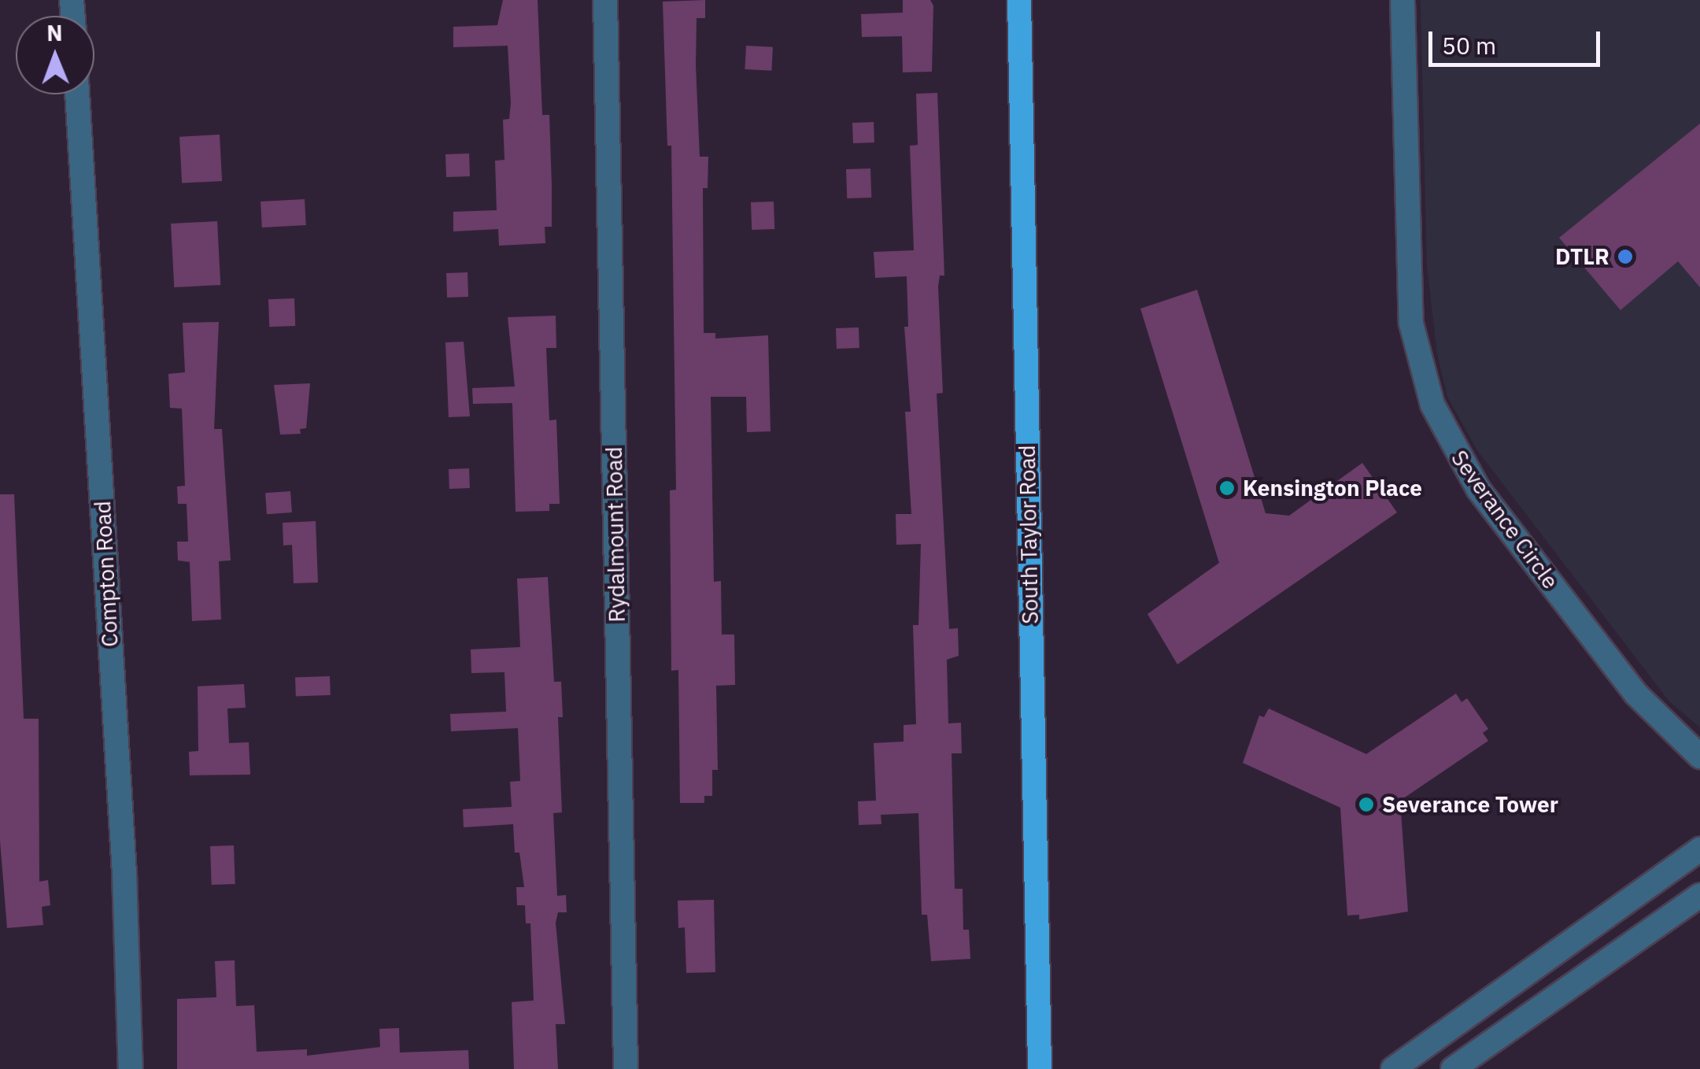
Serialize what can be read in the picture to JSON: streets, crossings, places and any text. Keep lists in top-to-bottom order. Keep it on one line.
{"streets":{"main road":["South Taylor Road"],"street":["Severance Circle","Rydalmount Road","Compton Road"]},"places":["DTLR","Kensington Place","Severance Tower"],"scale_bar":"50 m","north":"top"}
